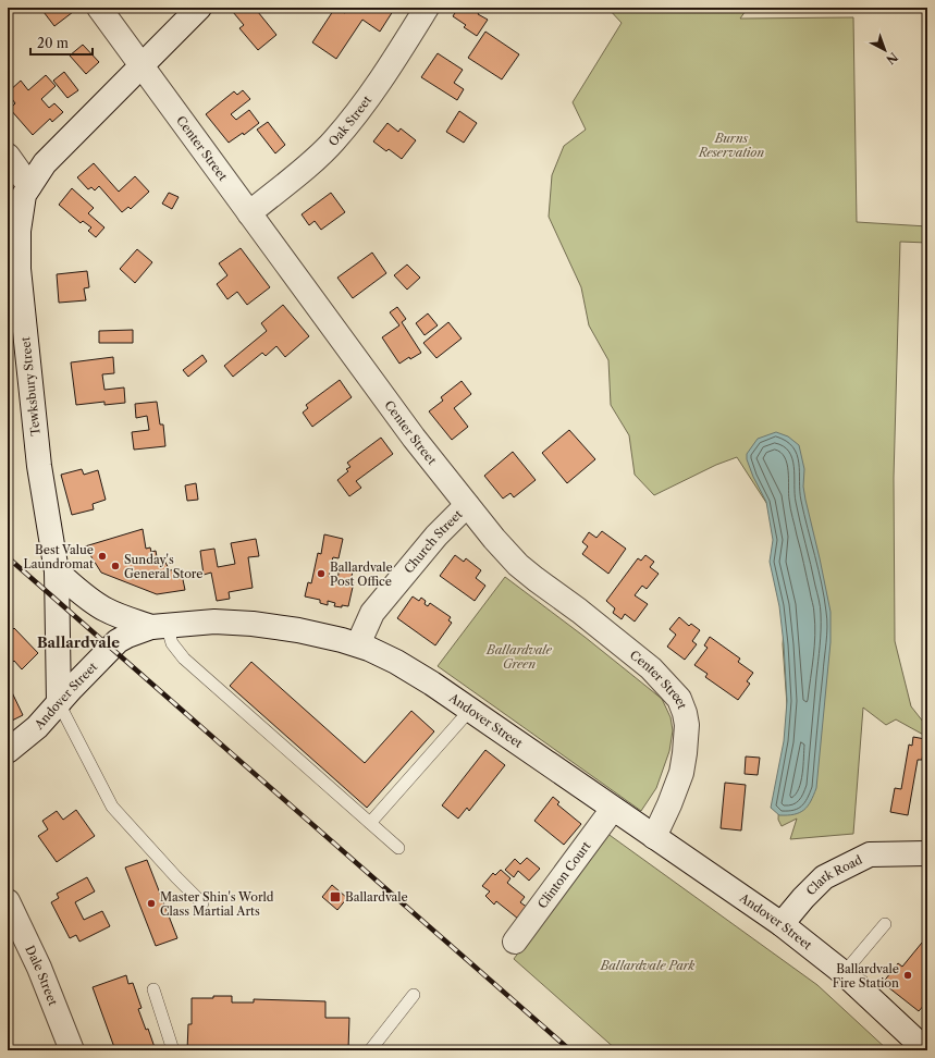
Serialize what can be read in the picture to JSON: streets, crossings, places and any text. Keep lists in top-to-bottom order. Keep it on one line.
{"streets":{"street":["Oak Street","Center Street","Tewksbury Street","Church Street","Andover Street","Clinton Court","Clark Road","Dale Street"]},"crossings":[["Oak Street","Center Street"],["Center Street","Tewksbury Street"],["Center Street","Church Street"],["Center Street","Andover Street"],["Tewksbury Street","Andover Street"],["Church Street","Andover Street"],["Andover Street","Clinton Court"],["Andover Street","Clark Road"]],"districts":["Ballardvale"],"parks":["Burns Reservation","Ballardvale Green","Ballardvale Park"],"places":{"other":["Best Value Laundromat","Sunday's General Store","Ballardvale Post Office","Master Shin's World Class Martial Arts","Ballardvale Fire Station"],"transit":["Ballardvale"]},"scale_bar":"20 m","north":"bottom right"}
